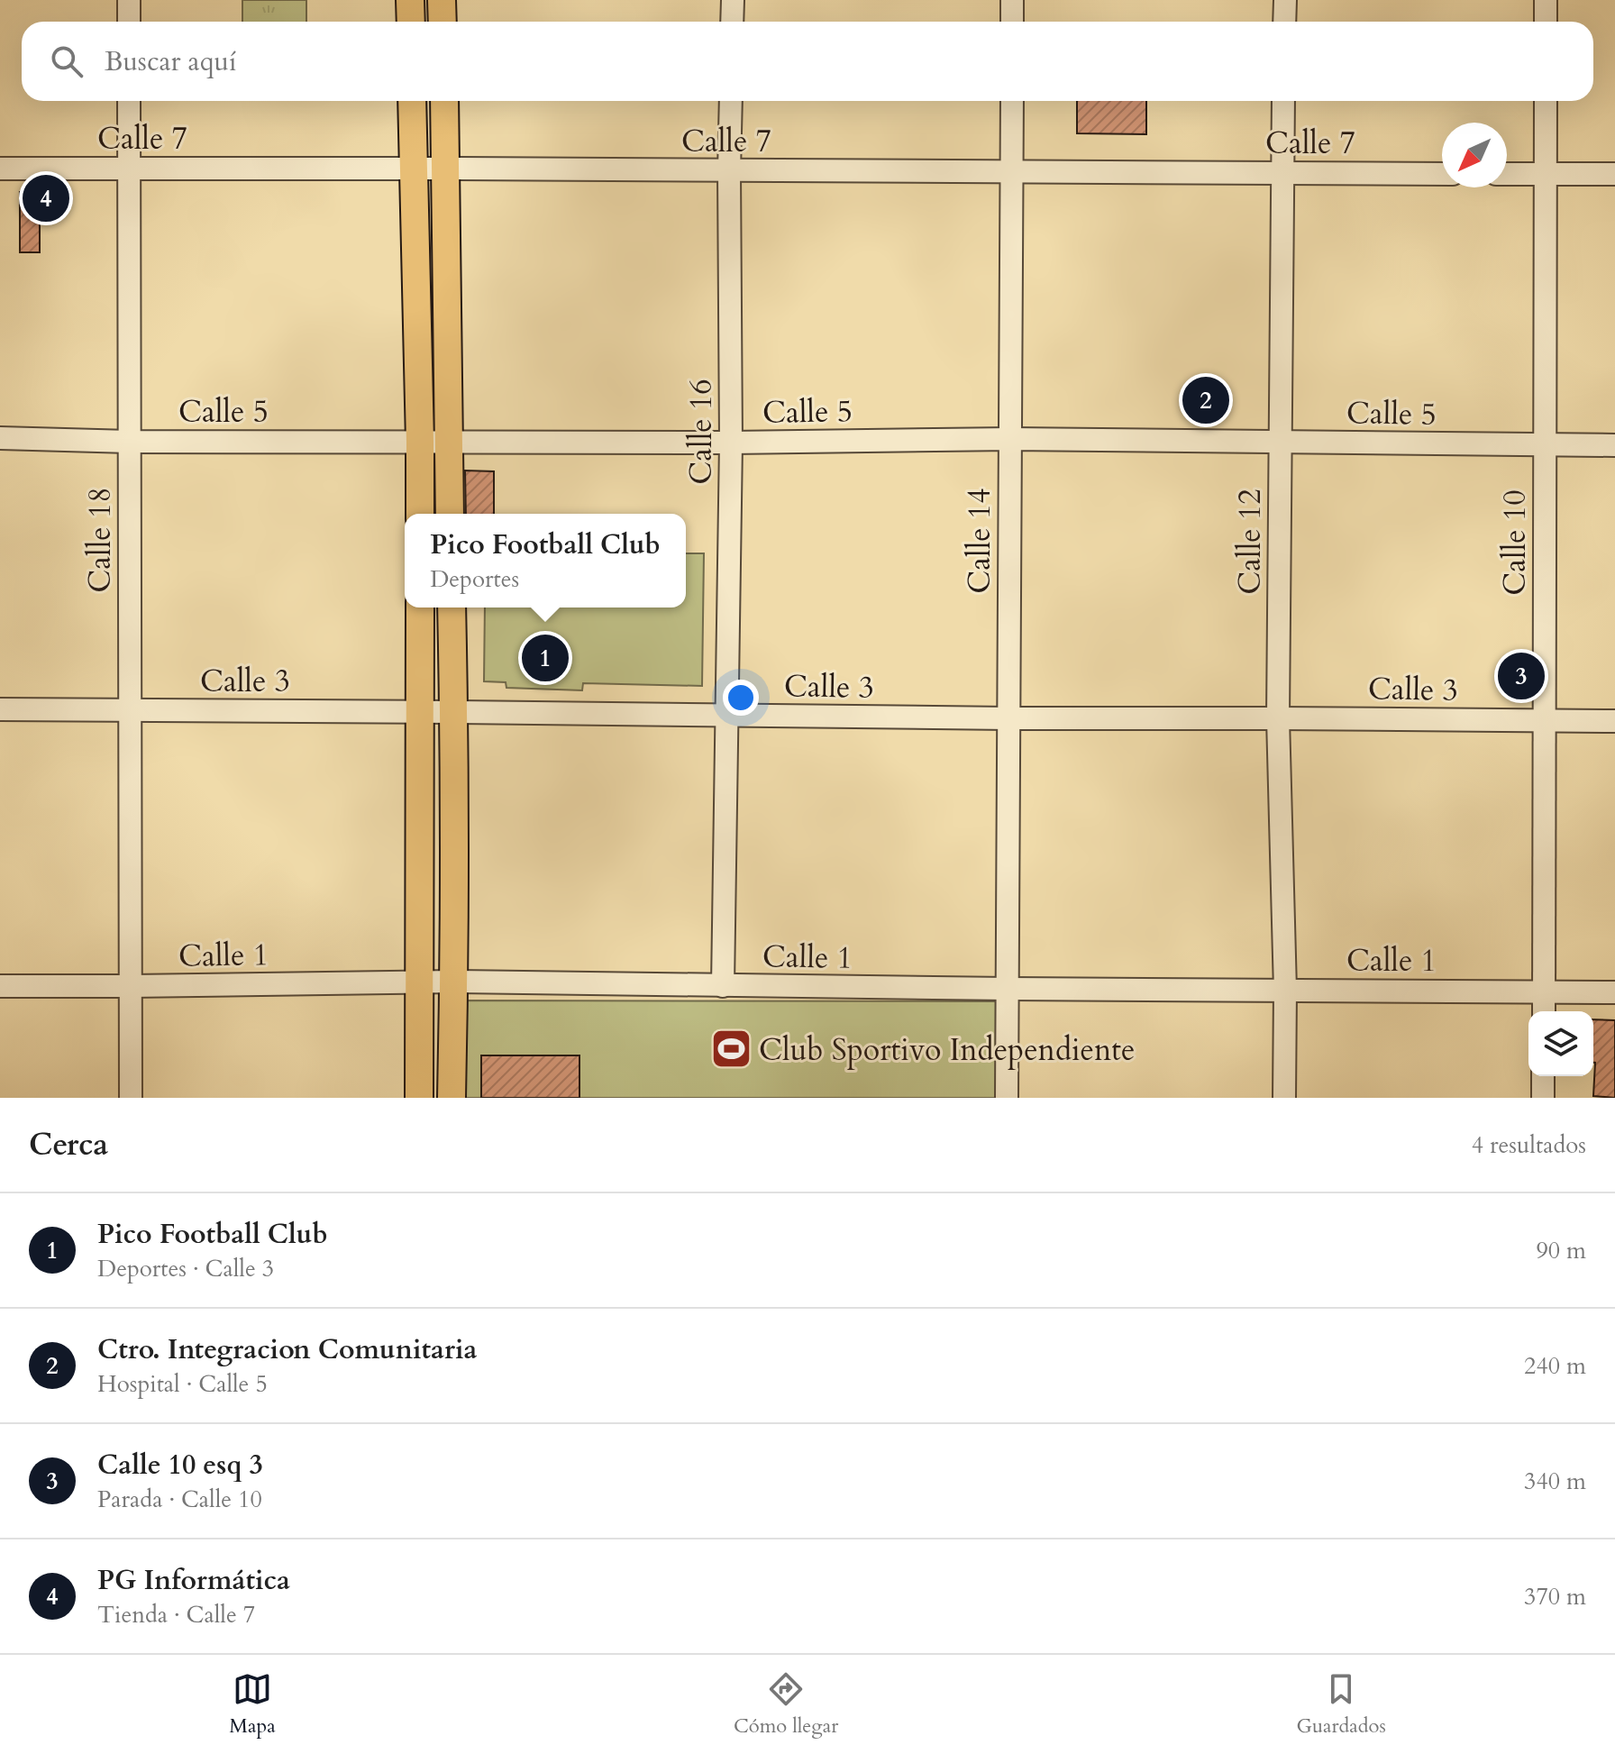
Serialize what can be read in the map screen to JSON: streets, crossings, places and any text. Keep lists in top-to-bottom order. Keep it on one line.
{"streets":{"street":["Calle 7","Calle 5","Calle 16","Calle 18","Calle 14","Calle 12","Calle 10","Calle 3","Calle 1"]},"crossings":[["Calle 7","Calle 16"],["Calle 7","Calle 18"],["Calle 7","Calle 14"],["Calle 7","Calle 12"],["Calle 5","Calle 16"],["Calle 5","Calle 18"],["Calle 5","Calle 14"],["Calle 5","Calle 12"],["Calle 5","Calle 10"],["Calle 16","Calle 3"],["Calle 16","Calle 1"],["Calle 18","Calle 3"],["Calle 18","Calle 1"],["Calle 14","Calle 3"],["Calle 14","Calle 1"],["Calle 12","Calle 3"],["Calle 12","Calle 1"],["Calle 10","Calle 3"],["Calle 10","Calle 1"]],"places":{"sports":["Club Sportivo Independiente"]},"north":"bottom left","page":{"search":"Buscar aquí","pins":["4","2","1","3"],"popup":["Pico Football Club","Deportes"],"heading":["Cerca","4 resultados"],"list":[{"mark":"1","name":"Pico Football Club","note":"Deportes · Calle 3","value":"90 m"},{"mark":"2","name":"Ctro. Integracion Comunitaria","note":"Hospital · Calle 5","value":"240 m"},{"mark":"3","name":"Calle 10 esq 3","note":"Parada · Calle 10","value":"340 m"},{"mark":"4","name":"PG Informática","note":"Tienda · Calle 7","value":"370 m"}],"nav":["Mapa","Cómo llegar","Guardados"]}}
